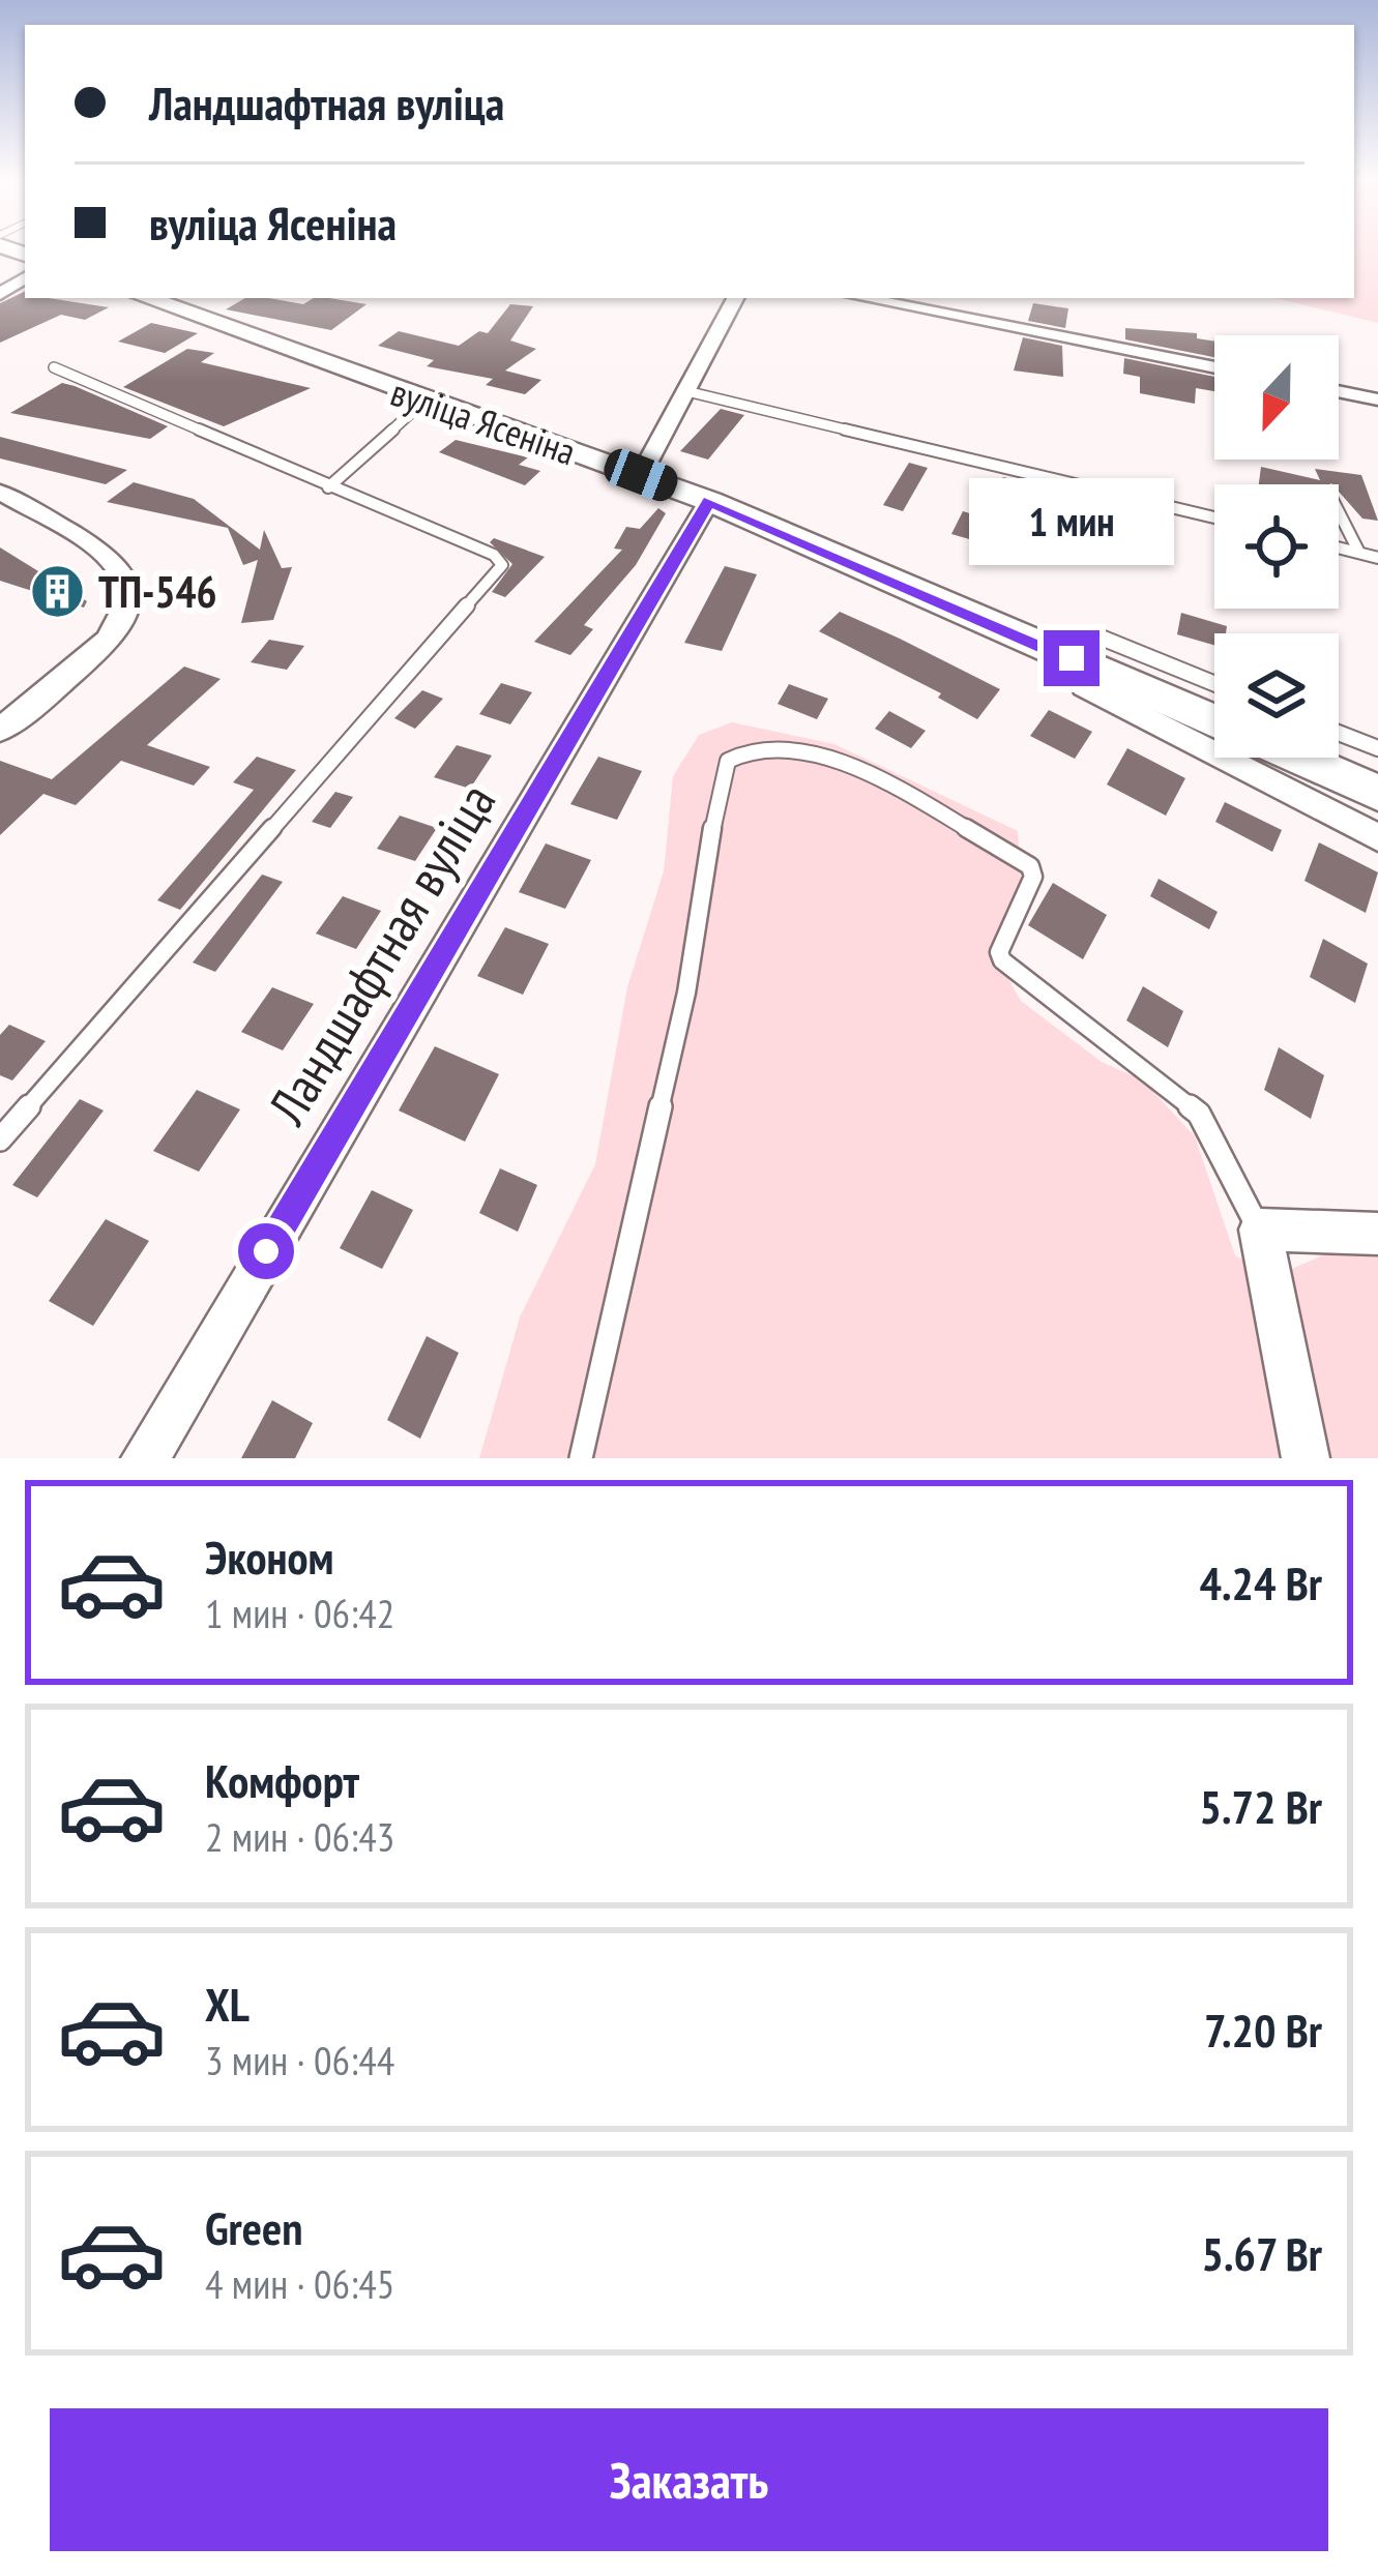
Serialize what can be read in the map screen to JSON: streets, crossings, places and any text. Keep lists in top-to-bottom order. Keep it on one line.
{"streets":{"street":["вуліца Ясеніна","Ландшафтная вуліца"]},"crossings":[["вуліца Ясеніна","Ландшафтная вуліца"]],"places":{"building":["ТП-546"]},"north":"bottom","page":{"banner":["Ландшафтная вуліца","вуліца Ясеніна"],"bubble":"1 мин","list":[{"name":"Эконом","note":"1 мин · 06:42","value":"4.24 Br"},{"name":"Комфорт","note":"2 мин · 06:43","value":"5.72 Br"},{"name":"XL","note":"3 мин · 06:44","value":"7.20 Br"},{"name":"Green","note":"4 мин · 06:45","value":"5.67 Br"}],"buttons":"Заказать"}}
